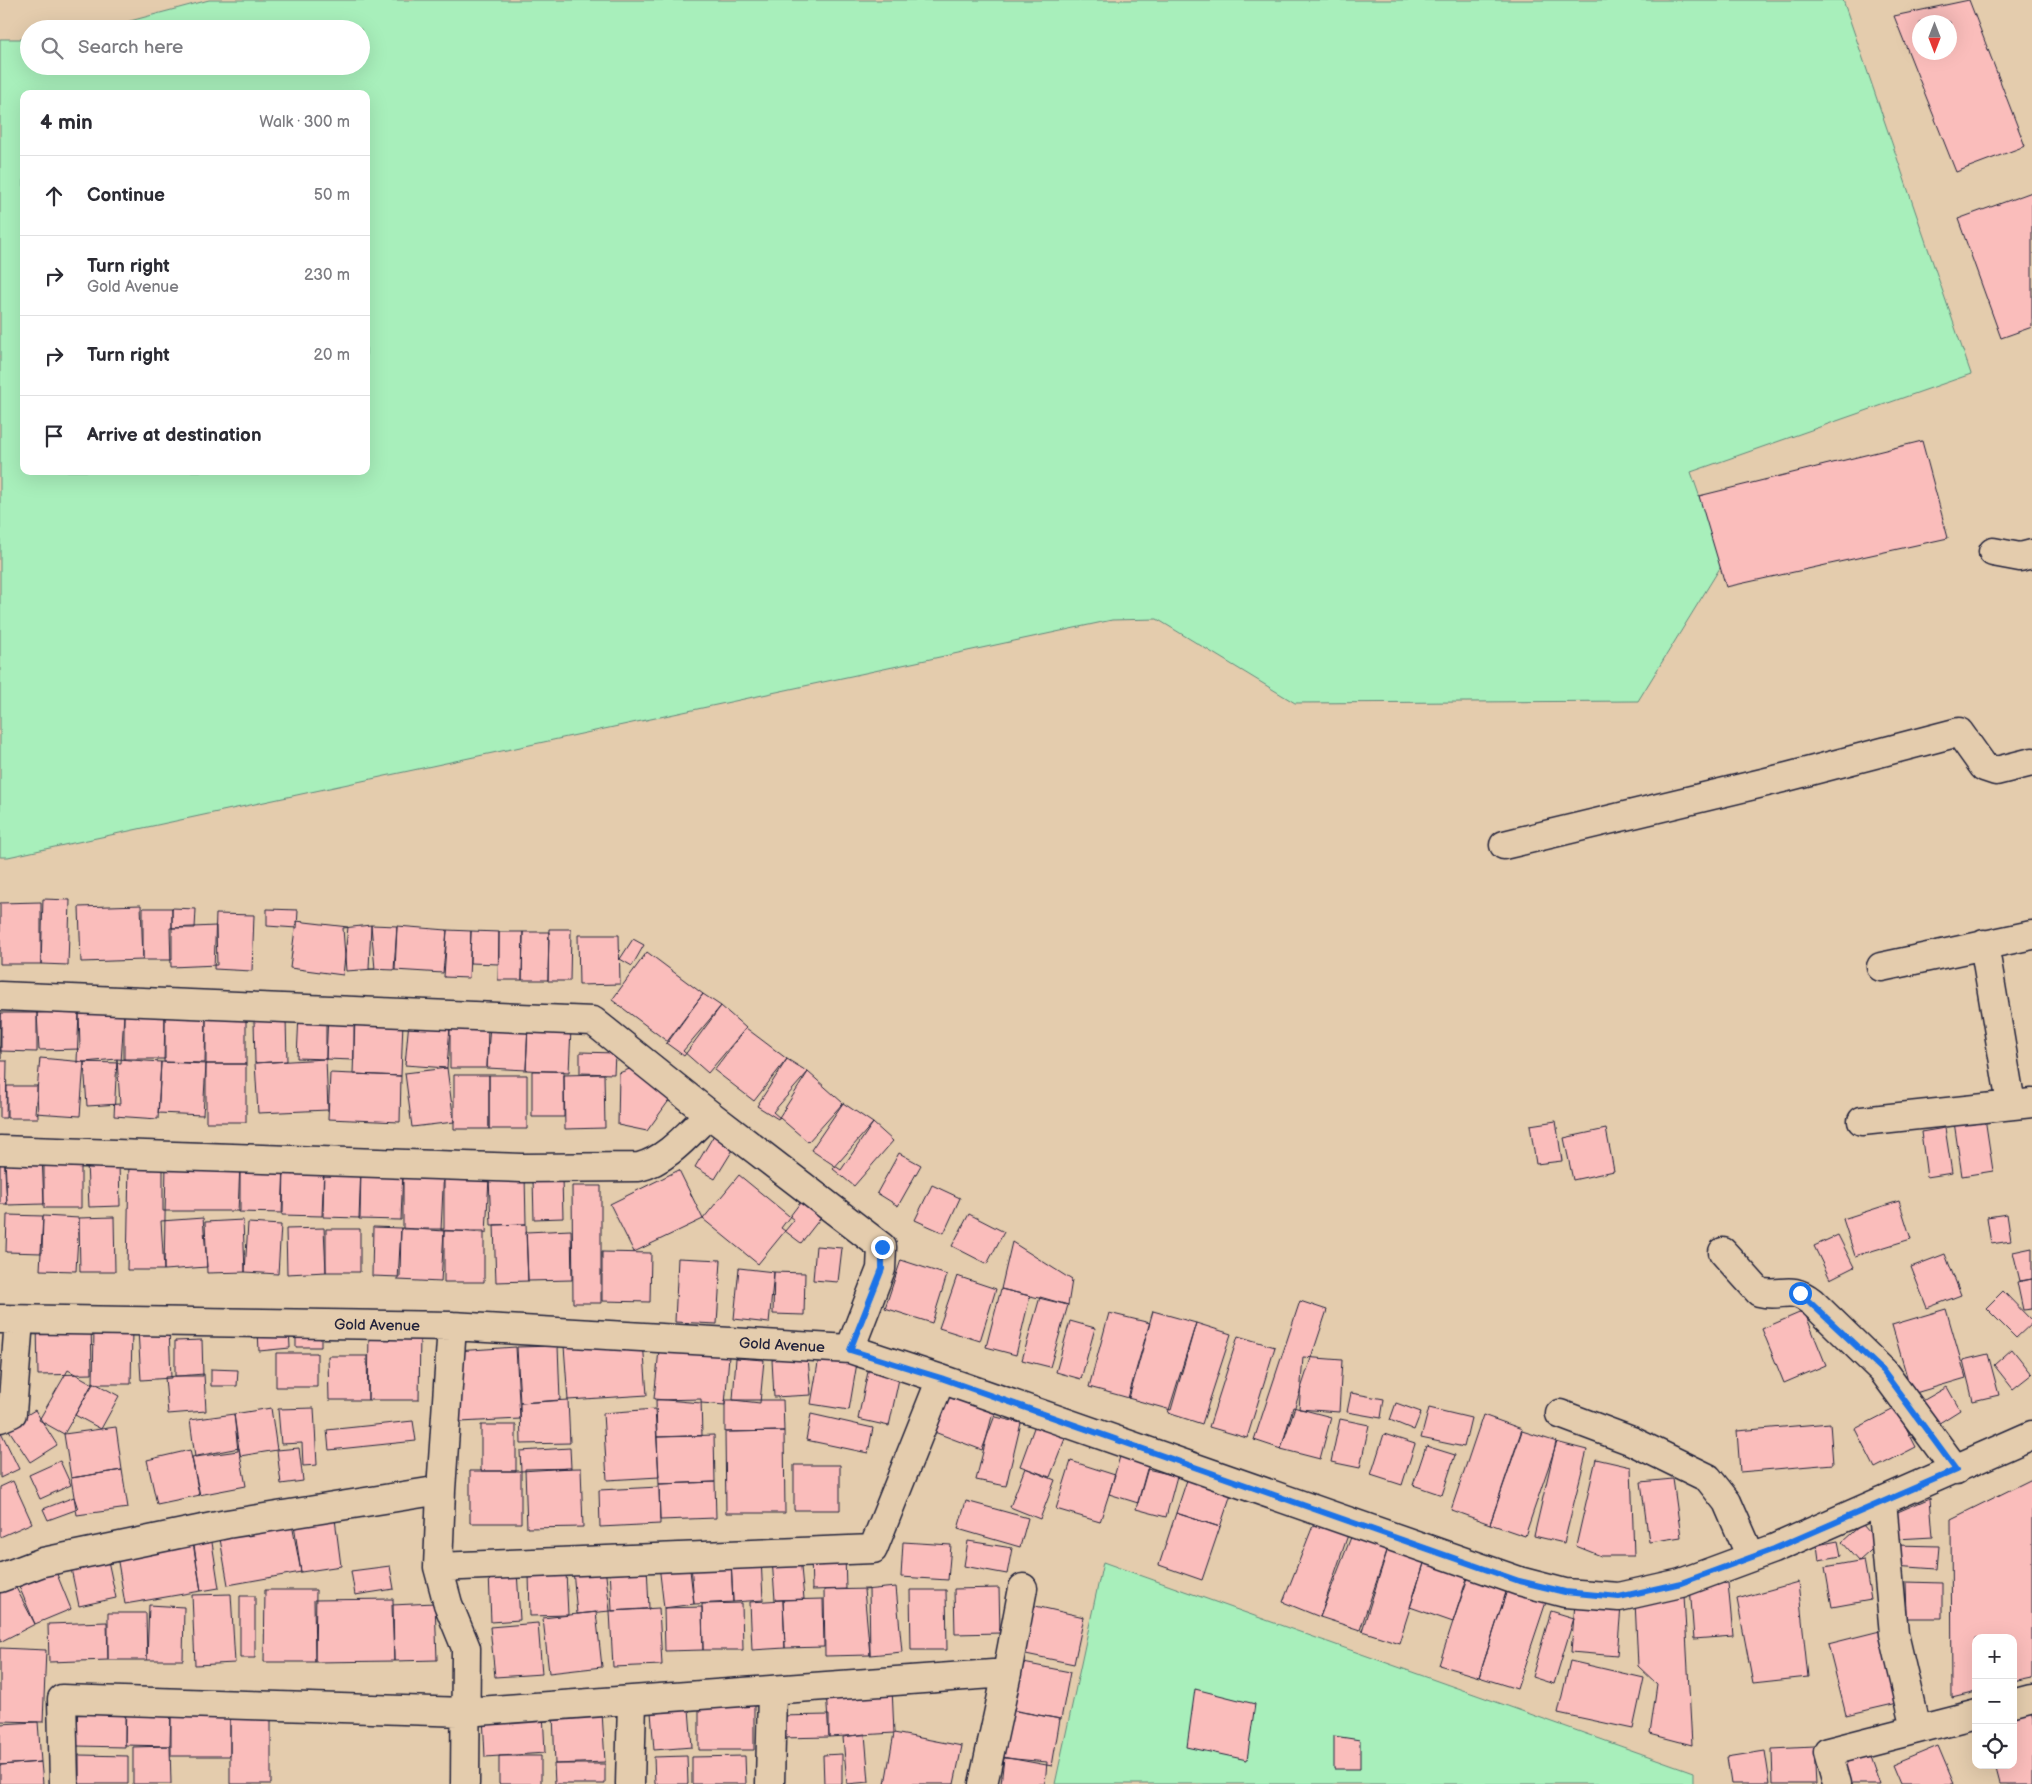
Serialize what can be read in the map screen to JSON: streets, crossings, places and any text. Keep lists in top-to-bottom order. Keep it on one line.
{"streets":{"street":["Gold Avenue"]},"north":"bottom","page":{"search":"Search here","heading":["4 min","Walk · 300 m"],"list":[["Continue","50 m"],["Turn right","Gold Avenue","230 m"],["Turn right","20 m"],"Arrive at destination"],"map_buttons":["+","−"]}}
